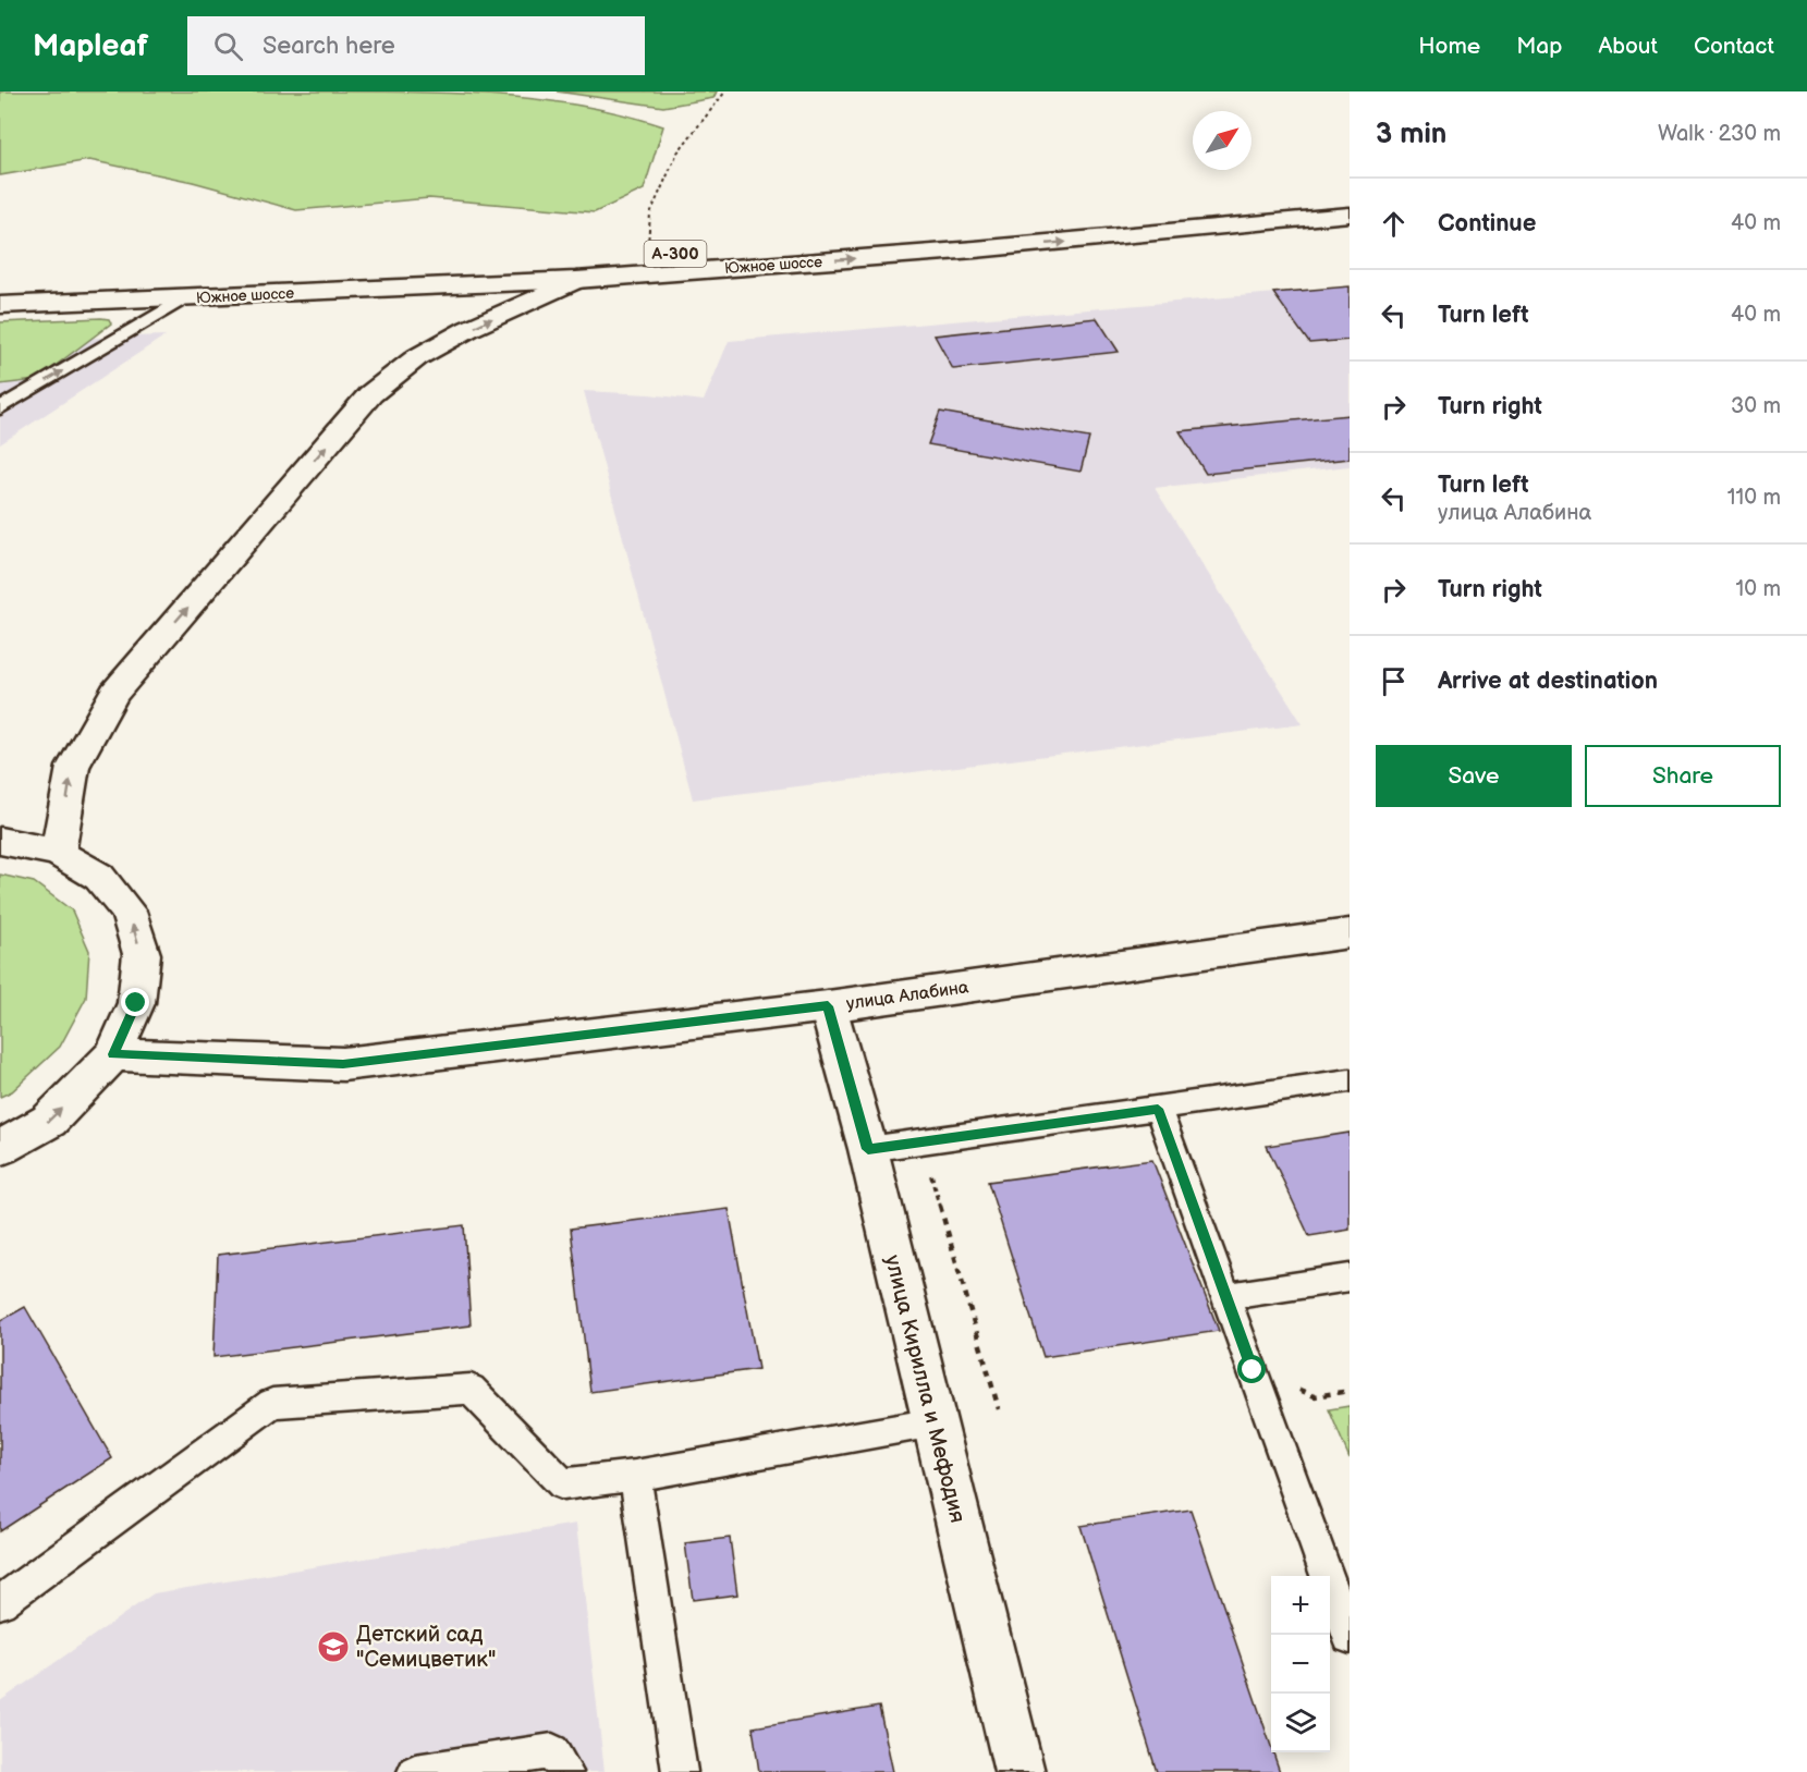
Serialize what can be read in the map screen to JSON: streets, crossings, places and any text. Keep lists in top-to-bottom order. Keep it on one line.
{"streets":{"main road":["А-300","Южное шоссе","улица Алабина","улица Кирилла и Мефодия"]},"crossings":[["улица Алабина","улица Кирилла и Мефодия"]],"places":{"school or university":["Детский сад \"Семицветик\""]},"north":"top right","page":{"header":"Mapleaf","search":"Search here","nav":["Home","Map","About","Contact"],"heading":["3 min","Walk · 230 m"],"list":[["Continue","40 m"],["Turn left","40 m"],["Turn right","30 m"],["Turn left","улица Алабина","110 m"],["Turn right","10 m"],"Arrive at destination"],"buttons":["Save","Share"],"map_buttons":["+","−"]}}
